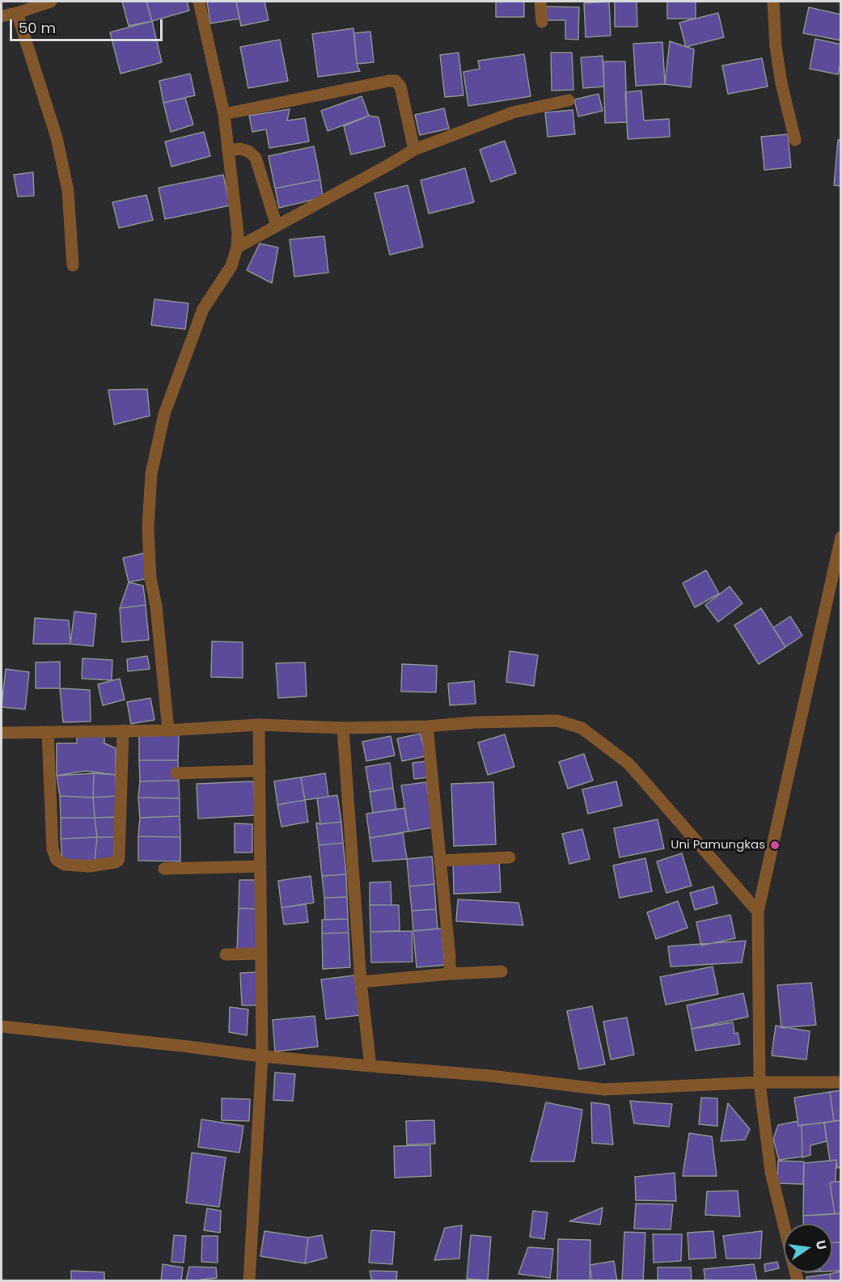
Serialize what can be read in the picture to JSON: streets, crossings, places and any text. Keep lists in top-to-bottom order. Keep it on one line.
{"places":["Uni Pamungkas"],"scale_bar":"50 m","north":"right"}
